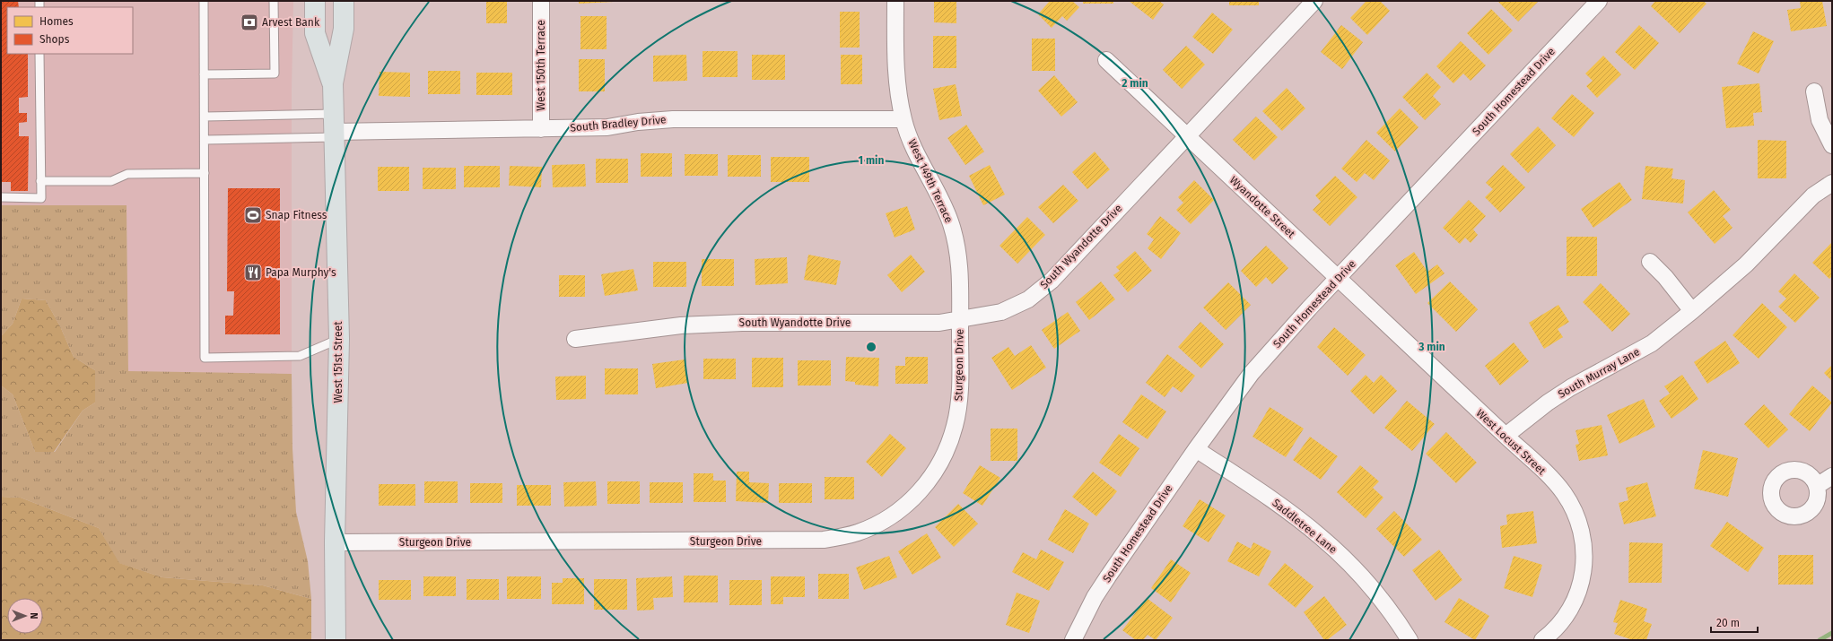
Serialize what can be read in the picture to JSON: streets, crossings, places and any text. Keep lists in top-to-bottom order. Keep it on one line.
{"streets":{"main road":["West 151st Street"],"street":["West 150th Terrace","South Homestead Drive","South Bradley Drive","West 149th Terrace","Wyandotte Street","South Wyandotte Drive","Sturgeon Drive","South Murray Lane","West Locust Street","Saddletree Lane"]},"crossings":[["West 150th Terrace","South Bradley Drive"],["South Homestead Drive","Wyandotte Street"],["South Homestead Drive","West Locust Street"],["South Homestead Drive","Saddletree Lane"],["South Bradley Drive","West 149th Terrace"],["South Bradley Drive","West 151st Street"],["West 149th Terrace","South Wyandotte Drive"],["West 149th Terrace","Sturgeon Drive"],["Wyandotte Street","South Wyandotte Drive"],["Wyandotte Street","West Locust Street"],["South Wyandotte Drive","Sturgeon Drive"],["West 151st Street","Sturgeon Drive"],["South Murray Lane","West Locust Street"]],"places":{"bank":["Arvest Bank"],"sports":["Snap Fitness"],"restaurant":["Papa Murphy's"]},"legend":["Homes","Shops"],"scale_bar":"20 m","north":"right","rings":["2 min","1 min","3 min"]}
